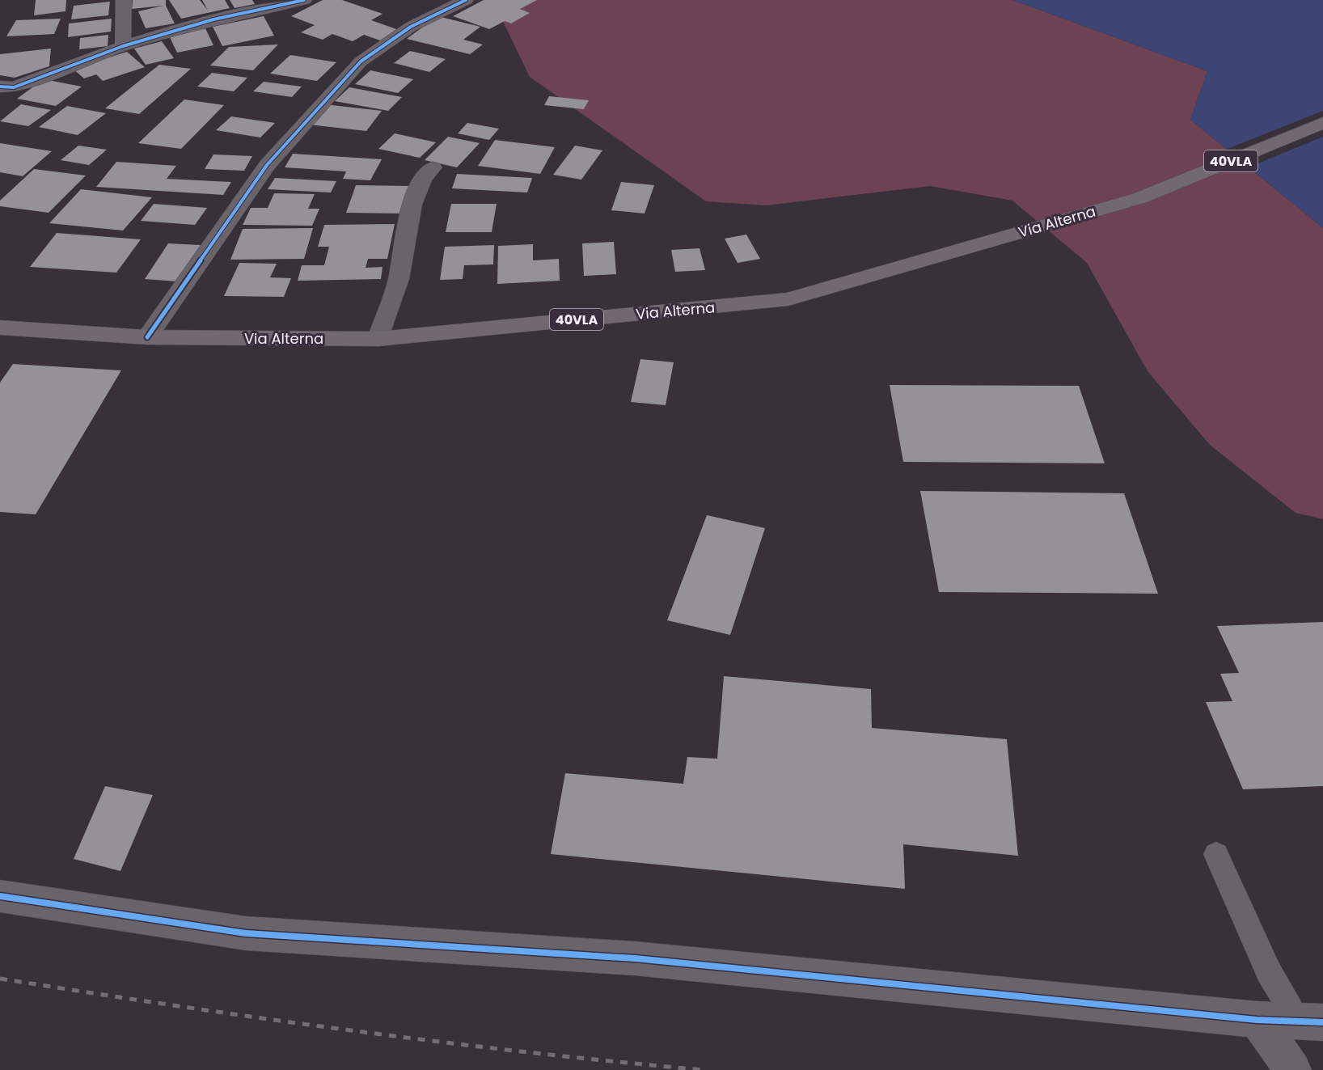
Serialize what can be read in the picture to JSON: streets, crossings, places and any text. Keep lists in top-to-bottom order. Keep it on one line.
{"streets":{"main road":["40VLA","Via Alterna"]}}
